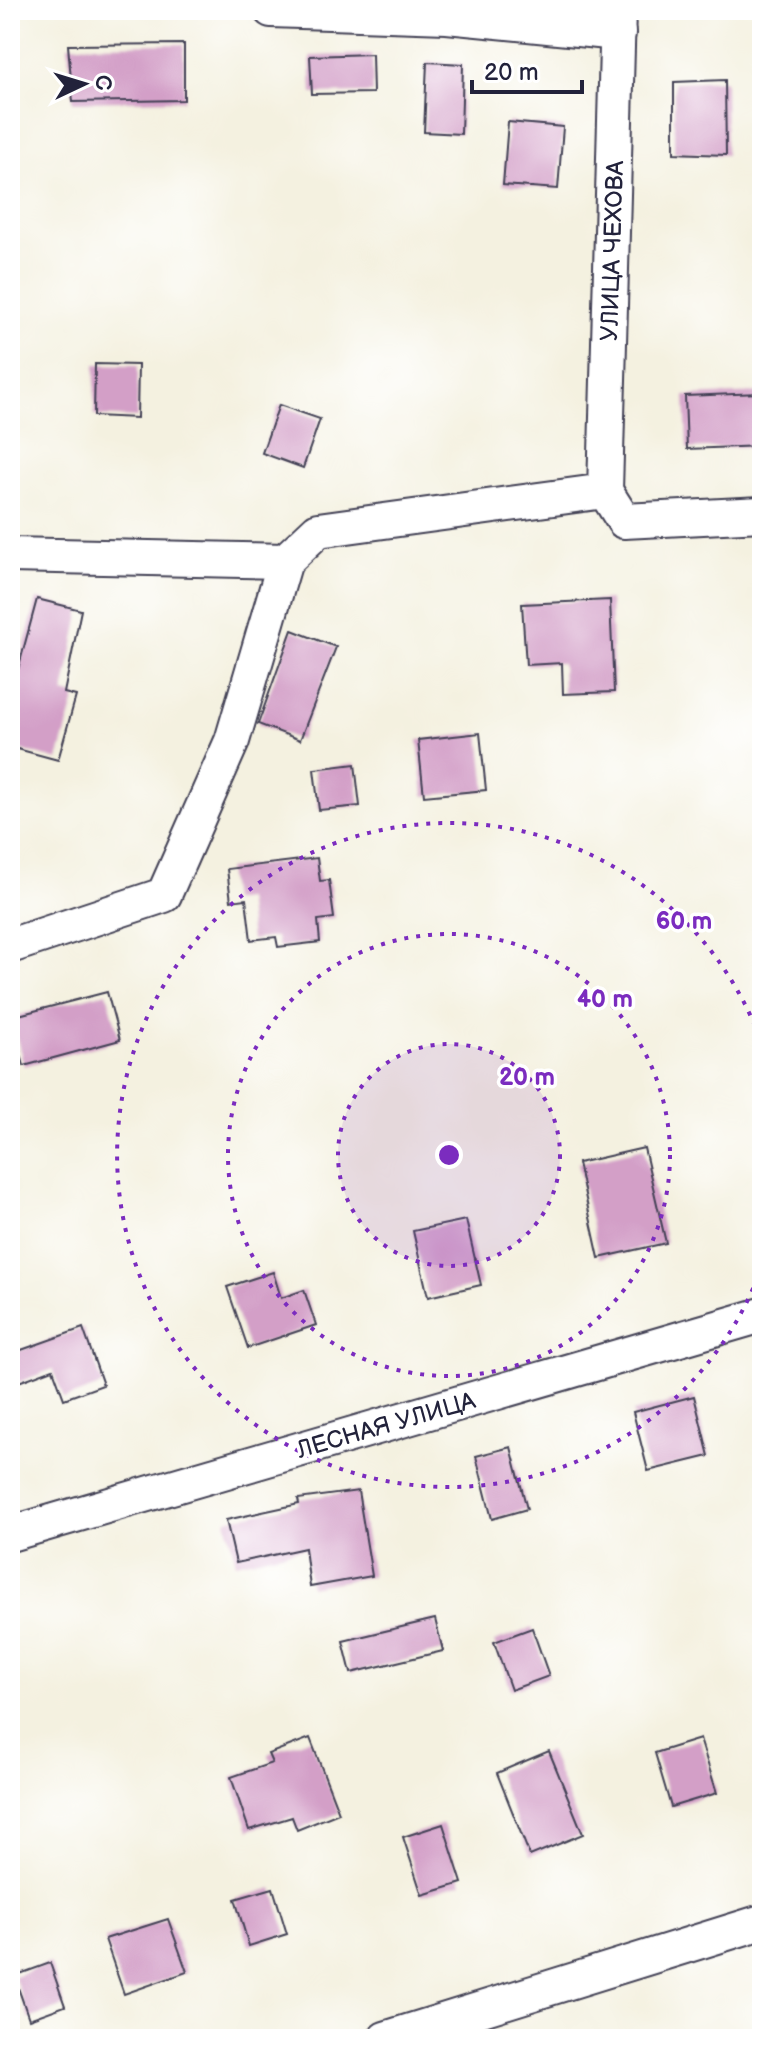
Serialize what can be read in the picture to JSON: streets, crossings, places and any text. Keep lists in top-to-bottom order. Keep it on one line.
{"streets":{"street":["УЛИЦА ЧЕХОВА","ЛЕСНАЯ УЛИЦА"]},"scale_bar":"20 m","north":"right","rings":["60 m","40 m","20 m"]}
